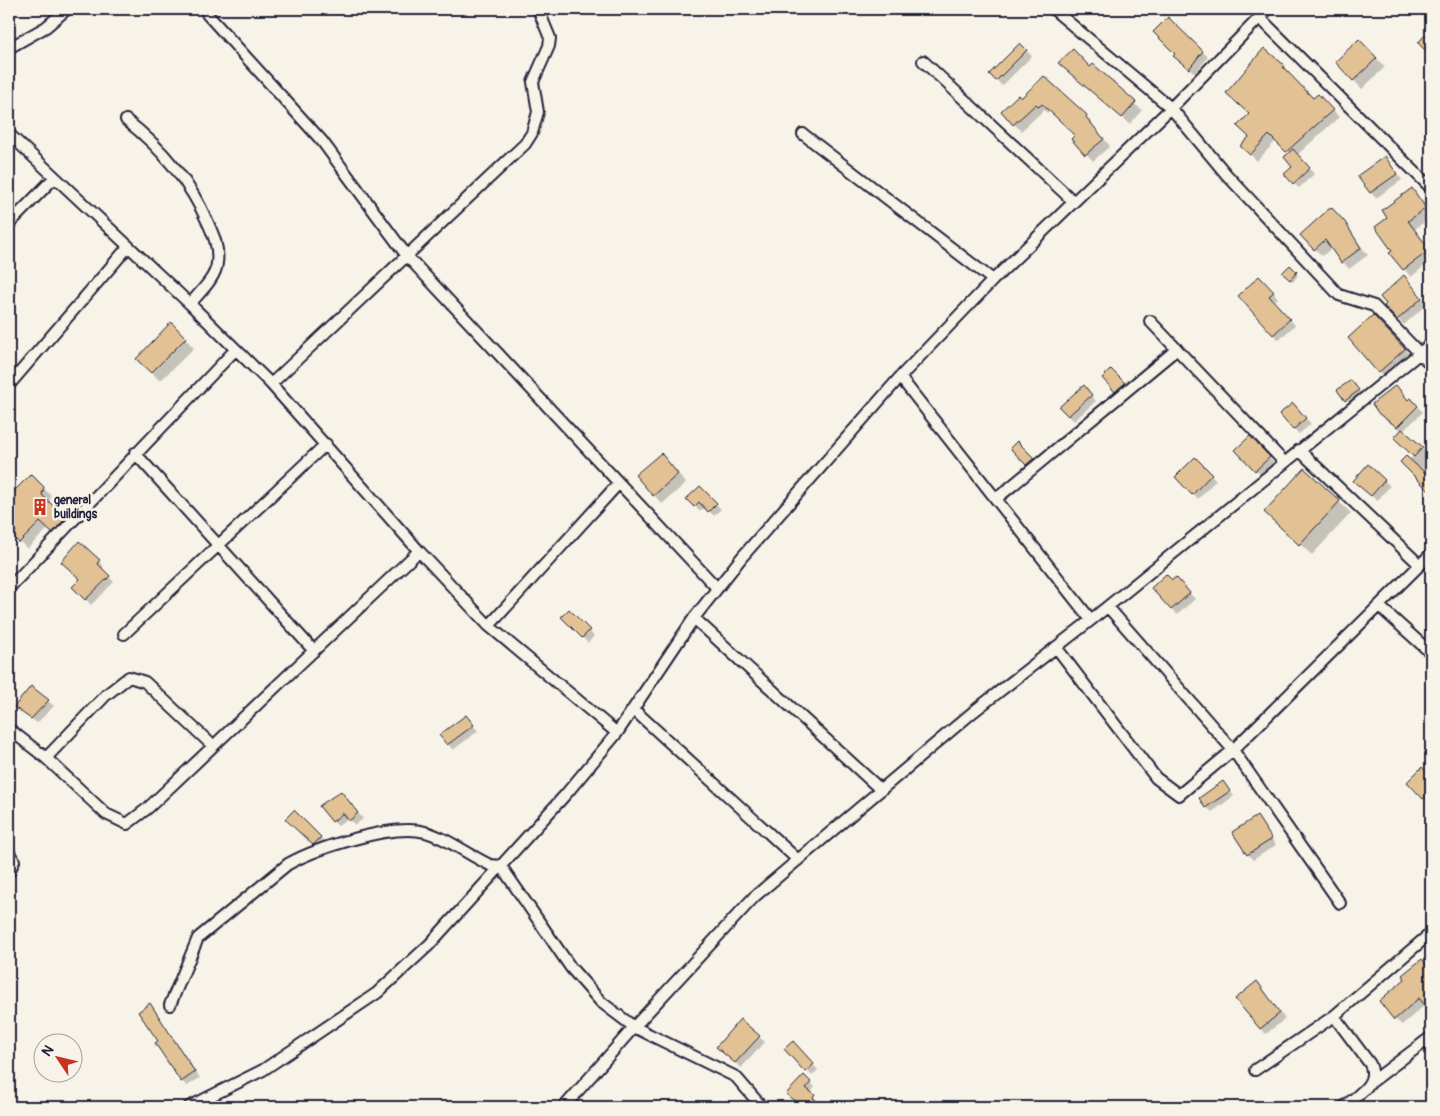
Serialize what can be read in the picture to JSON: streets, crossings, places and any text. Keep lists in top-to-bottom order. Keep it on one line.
{"places":{"building":["general buildings"]},"north":"top left"}
